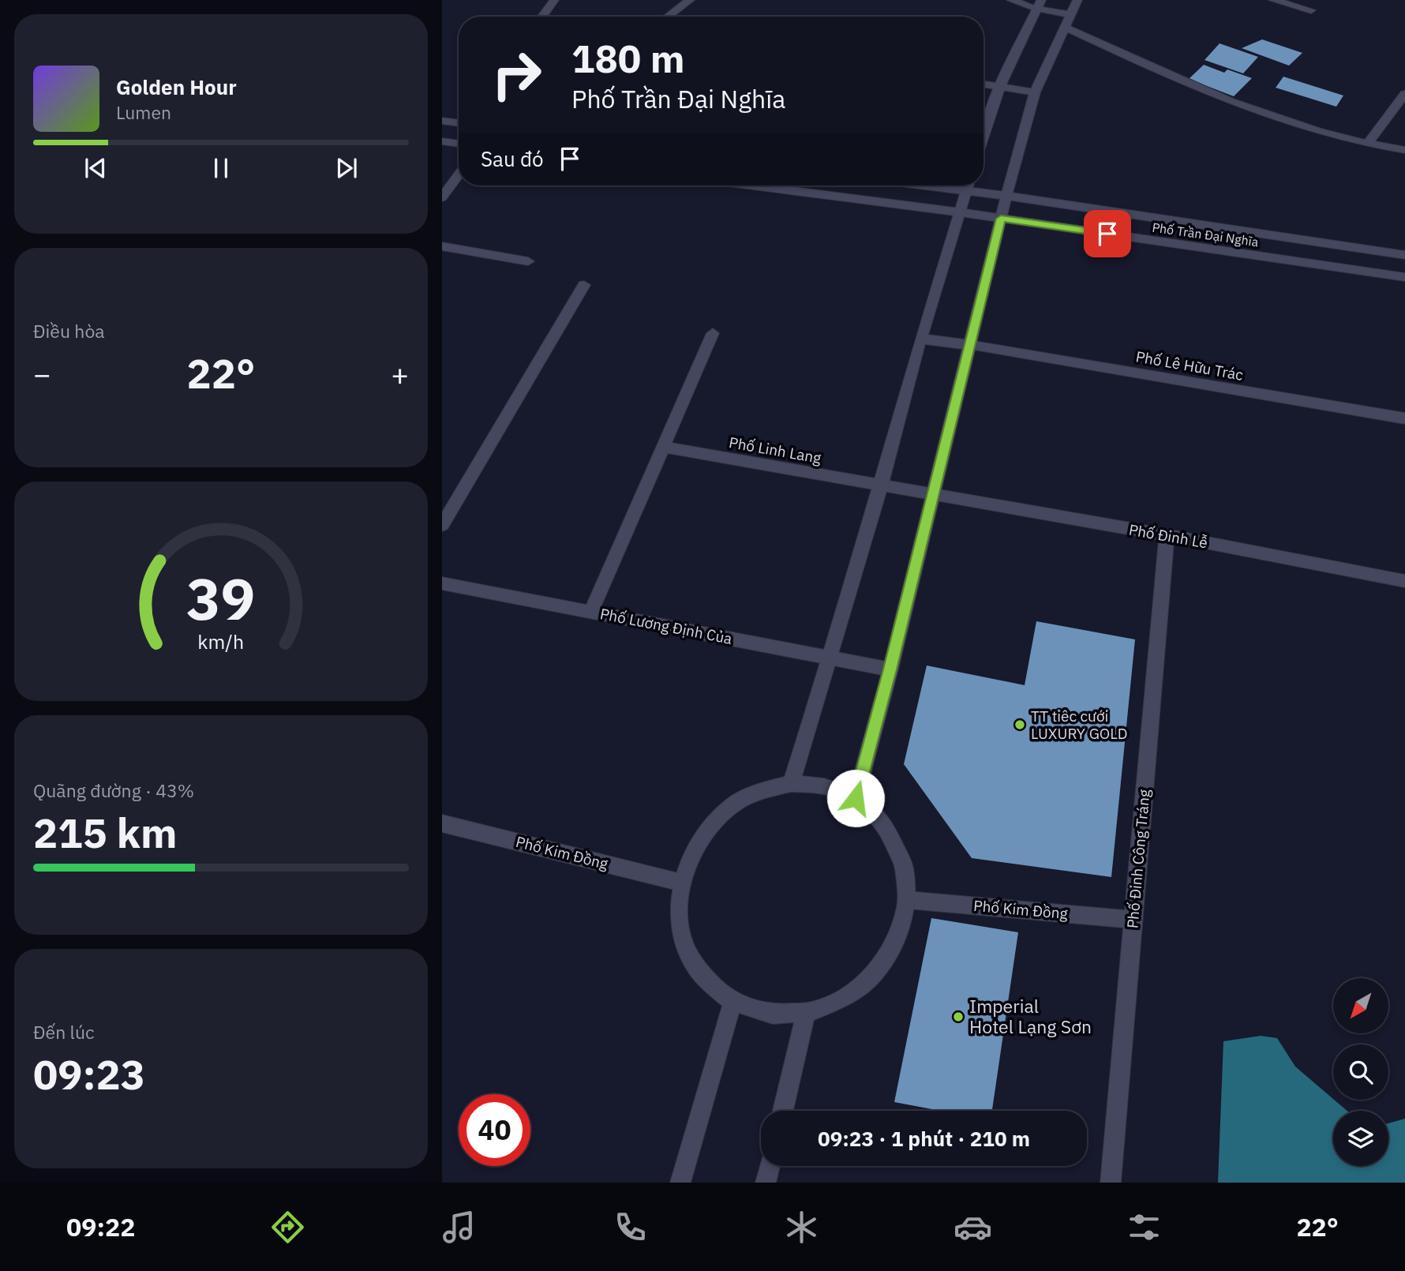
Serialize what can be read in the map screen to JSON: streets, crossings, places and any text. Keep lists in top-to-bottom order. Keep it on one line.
{"streets":{"street":["Phố Trần Đại Nghĩa","Phố Lê Hữu Trác","Phố Linh Lang","Phố Đinh Lễ","Phố Lương Định Của","Phố Kim Đồng","Phố Đinh Công Tráng"]},"crossings":[["Phố Linh Lang","Phố Đinh Lễ"],["Phố Đinh Lễ","Phố Đinh Công Tráng"],["Phố Kim Đồng","Phố Đinh Công Tráng"]],"places":["TT tiêc cưới LUXURY GOLD","Imperial Hotel Lạng Sơn"],"north":"bottom left","page":{"turn":["180 m","Phố Trần Đại Nghĩa"],"song":["Golden Hour","Lumen"],"then":"Sau đó","tile":["Điều hòa",["Quãng đường · 43%","215 km"],["Đến lúc","09:23"]],"heat":["−","22°","+"],"limit":"40","trip":"09:23 · 1 phút · 210 m","tabs":["09:22","22°"],"gauge":["39","km/h"]}}
